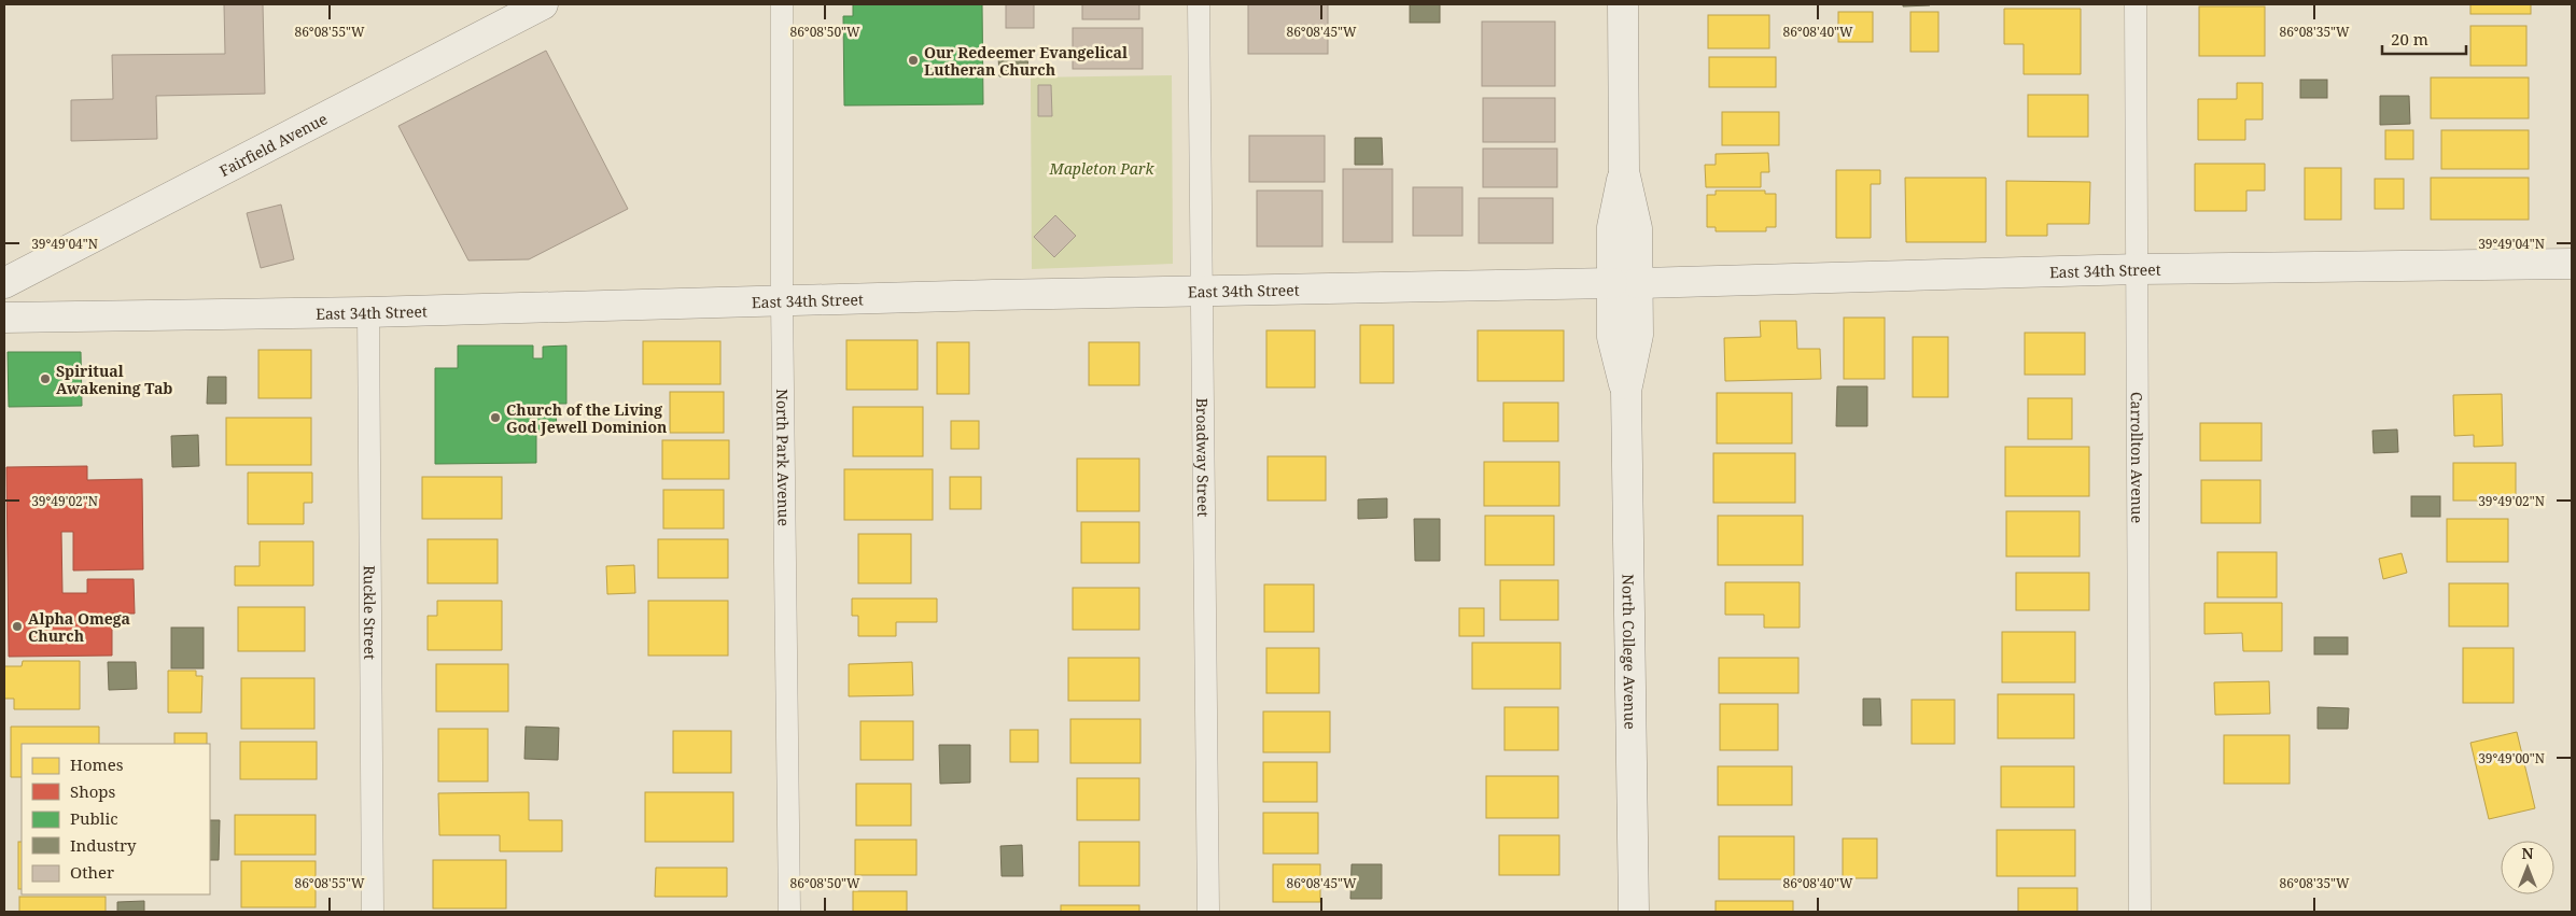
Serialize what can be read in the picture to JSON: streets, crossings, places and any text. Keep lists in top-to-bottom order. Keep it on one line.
{"streets":{"street":["Fairfield Avenue","East 34th Street","Carrollton Avenue","North Park Avenue","Broadway Street","Ruckle Street","North College Avenue"]},"crossings":[["East 34th Street","Carrollton Avenue"],["East 34th Street","North Park Avenue"],["East 34th Street","Broadway Street"],["East 34th Street","Ruckle Street"],["East 34th Street","North College Avenue"]],"parks":["Mapleton Park"],"places":["Our Redeemer Evangelical Lutheran Church","Spiritual Awakening Tab","Church of the Living God Jewell Dominion","Alpha Omega Church"],"legend":["Homes","Shops","Public","Industry","Other"],"scale_bar":"20 m","north":"top","coordinates":["86°08'55\"W","86°08'50\"W","86°08'45\"W","86°08'40\"W","86°08'35\"W","39°49'04\"N","39°49'02\"N","39°49'00\"N"]}
